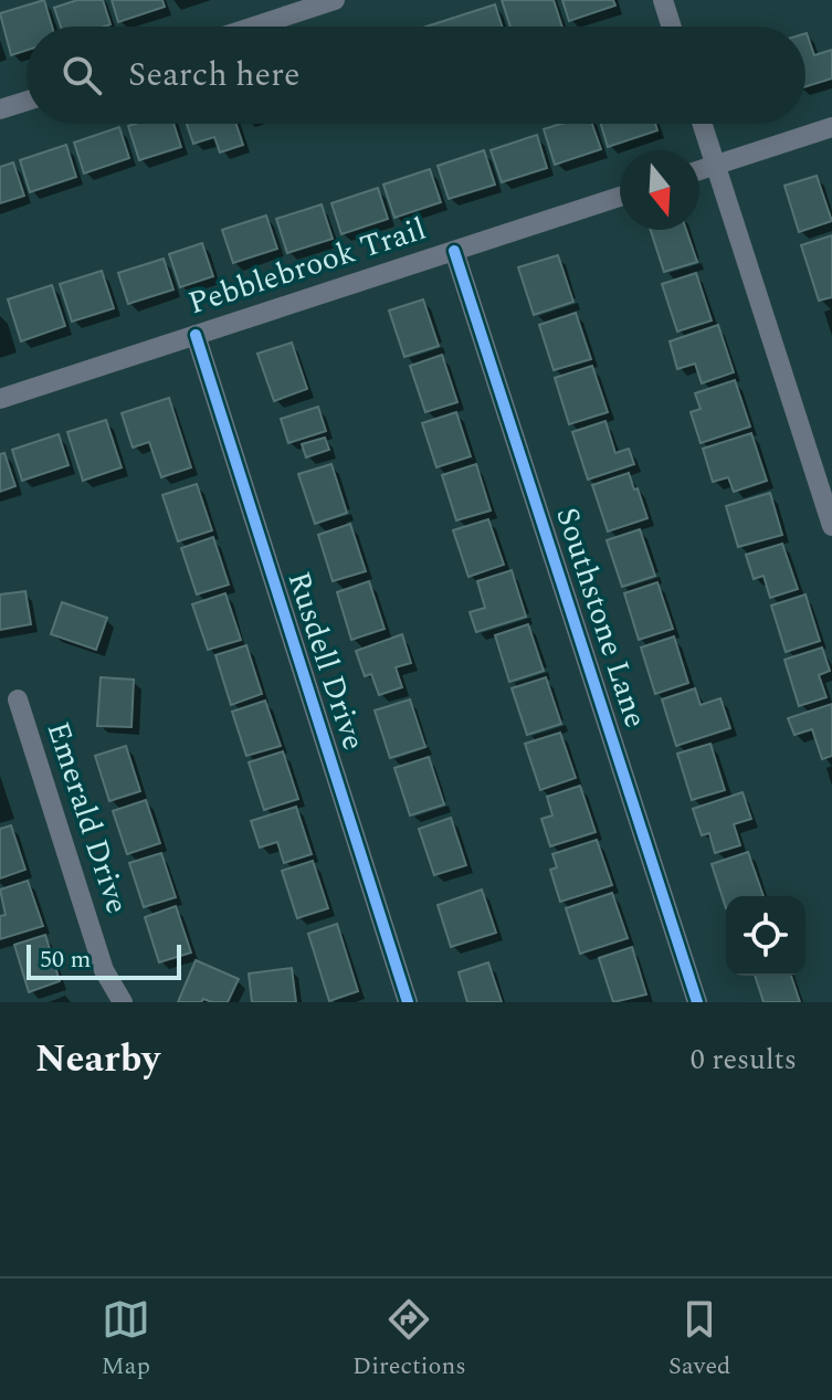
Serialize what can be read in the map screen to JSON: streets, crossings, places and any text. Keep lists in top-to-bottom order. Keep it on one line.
{"streets":{"street":["Pebblebrook Trail","Southstone Lane","Rusdell Drive","Emerald Drive"]},"crossings":[["Pebblebrook Trail","Southstone Lane"],["Pebblebrook Trail","Rusdell Drive"]],"scale_bar":"50 m","north":"bottom","page":{"search":"Search here","scale":"50 m","heading":["Nearby","0 results"],"nav":["Map","Directions","Saved"]}}
